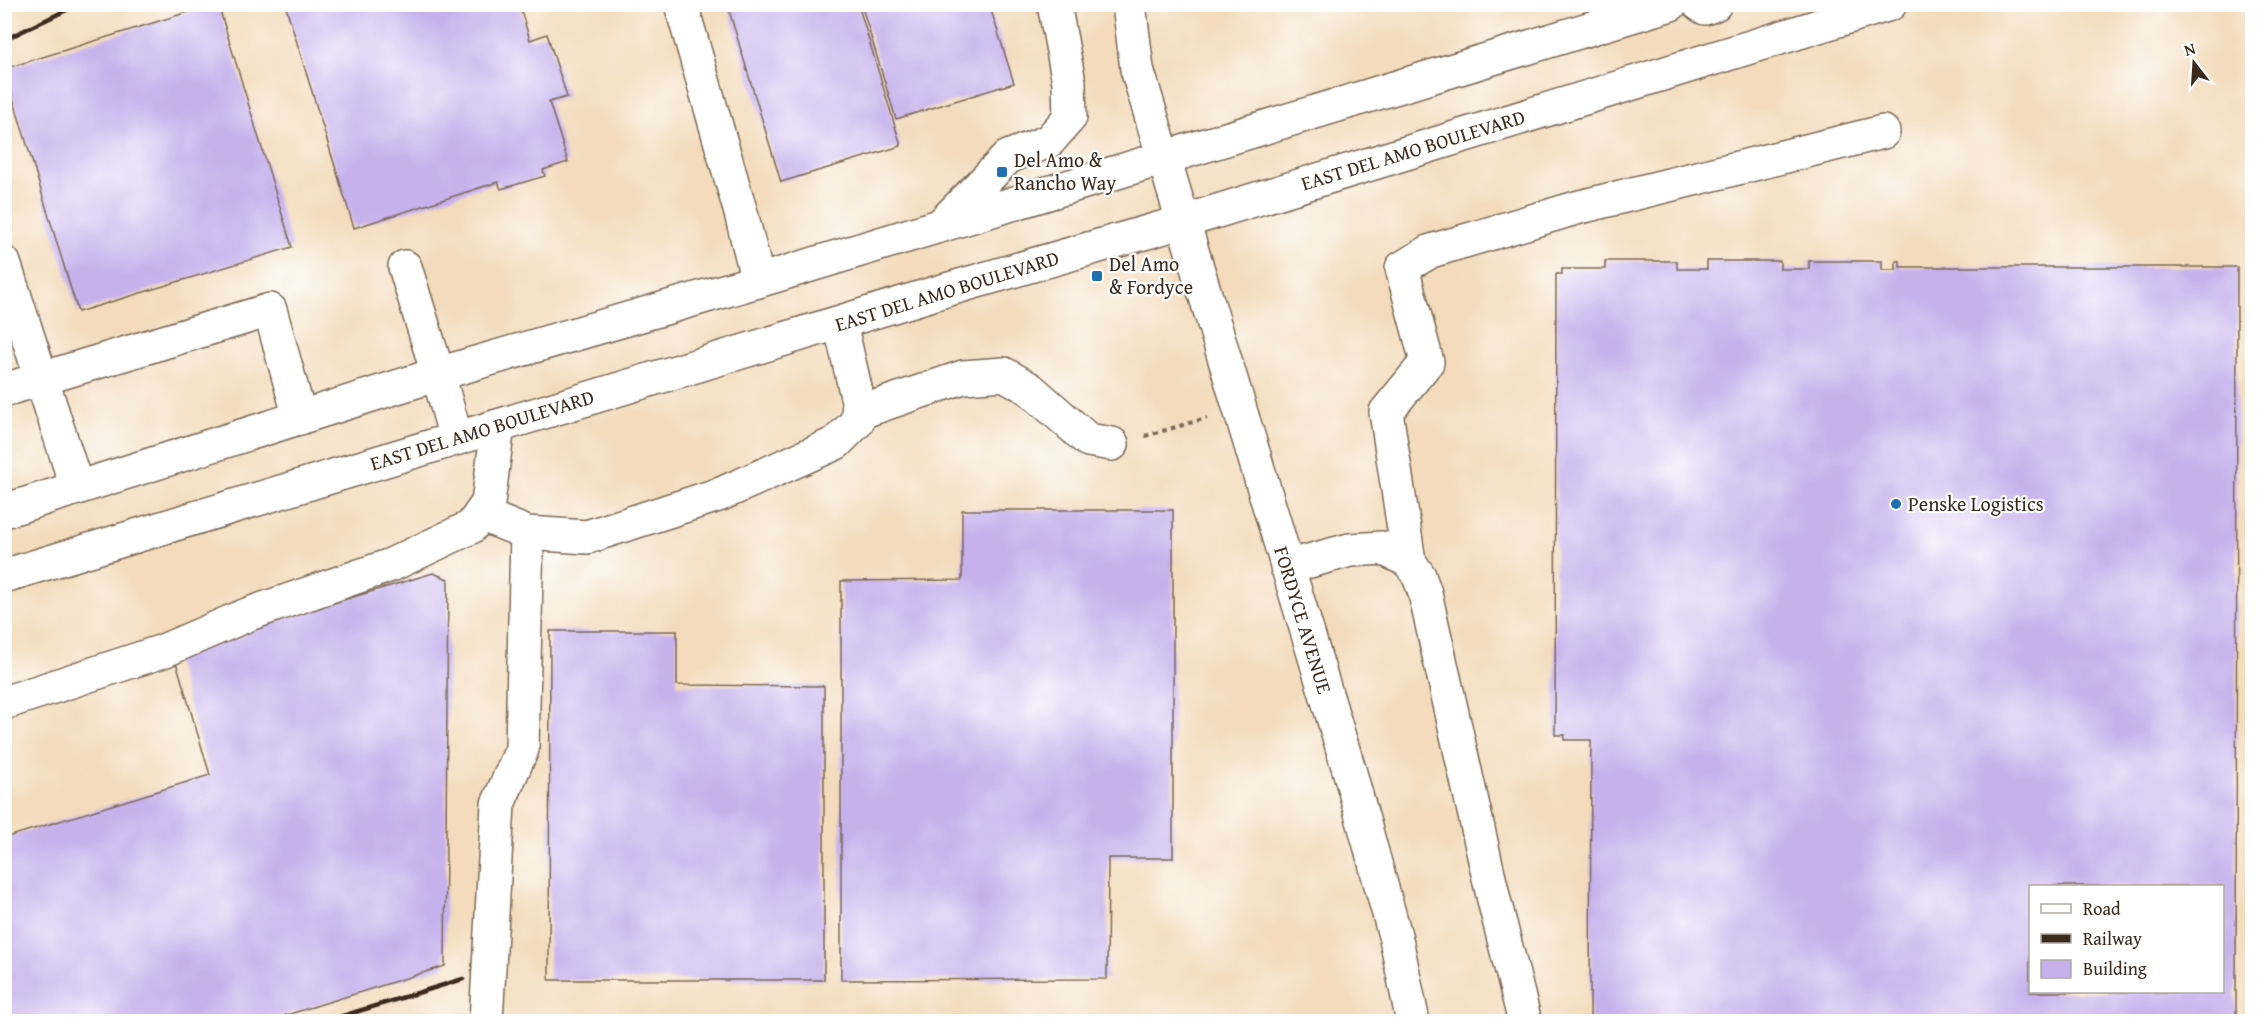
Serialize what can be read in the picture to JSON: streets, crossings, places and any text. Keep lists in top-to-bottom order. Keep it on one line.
{"streets":{"main road":["EAST DEL AMO BOULEVARD","FORDYCE AVENUE"]},"crossings":[["EAST DEL AMO BOULEVARD","FORDYCE AVENUE"]],"places":{"transit":["Del Amo & Rancho Way","Del Amo & Fordyce"],"other":["Penske Logistics"]},"legend":["Road","Railway","Building"],"north":"top"}
